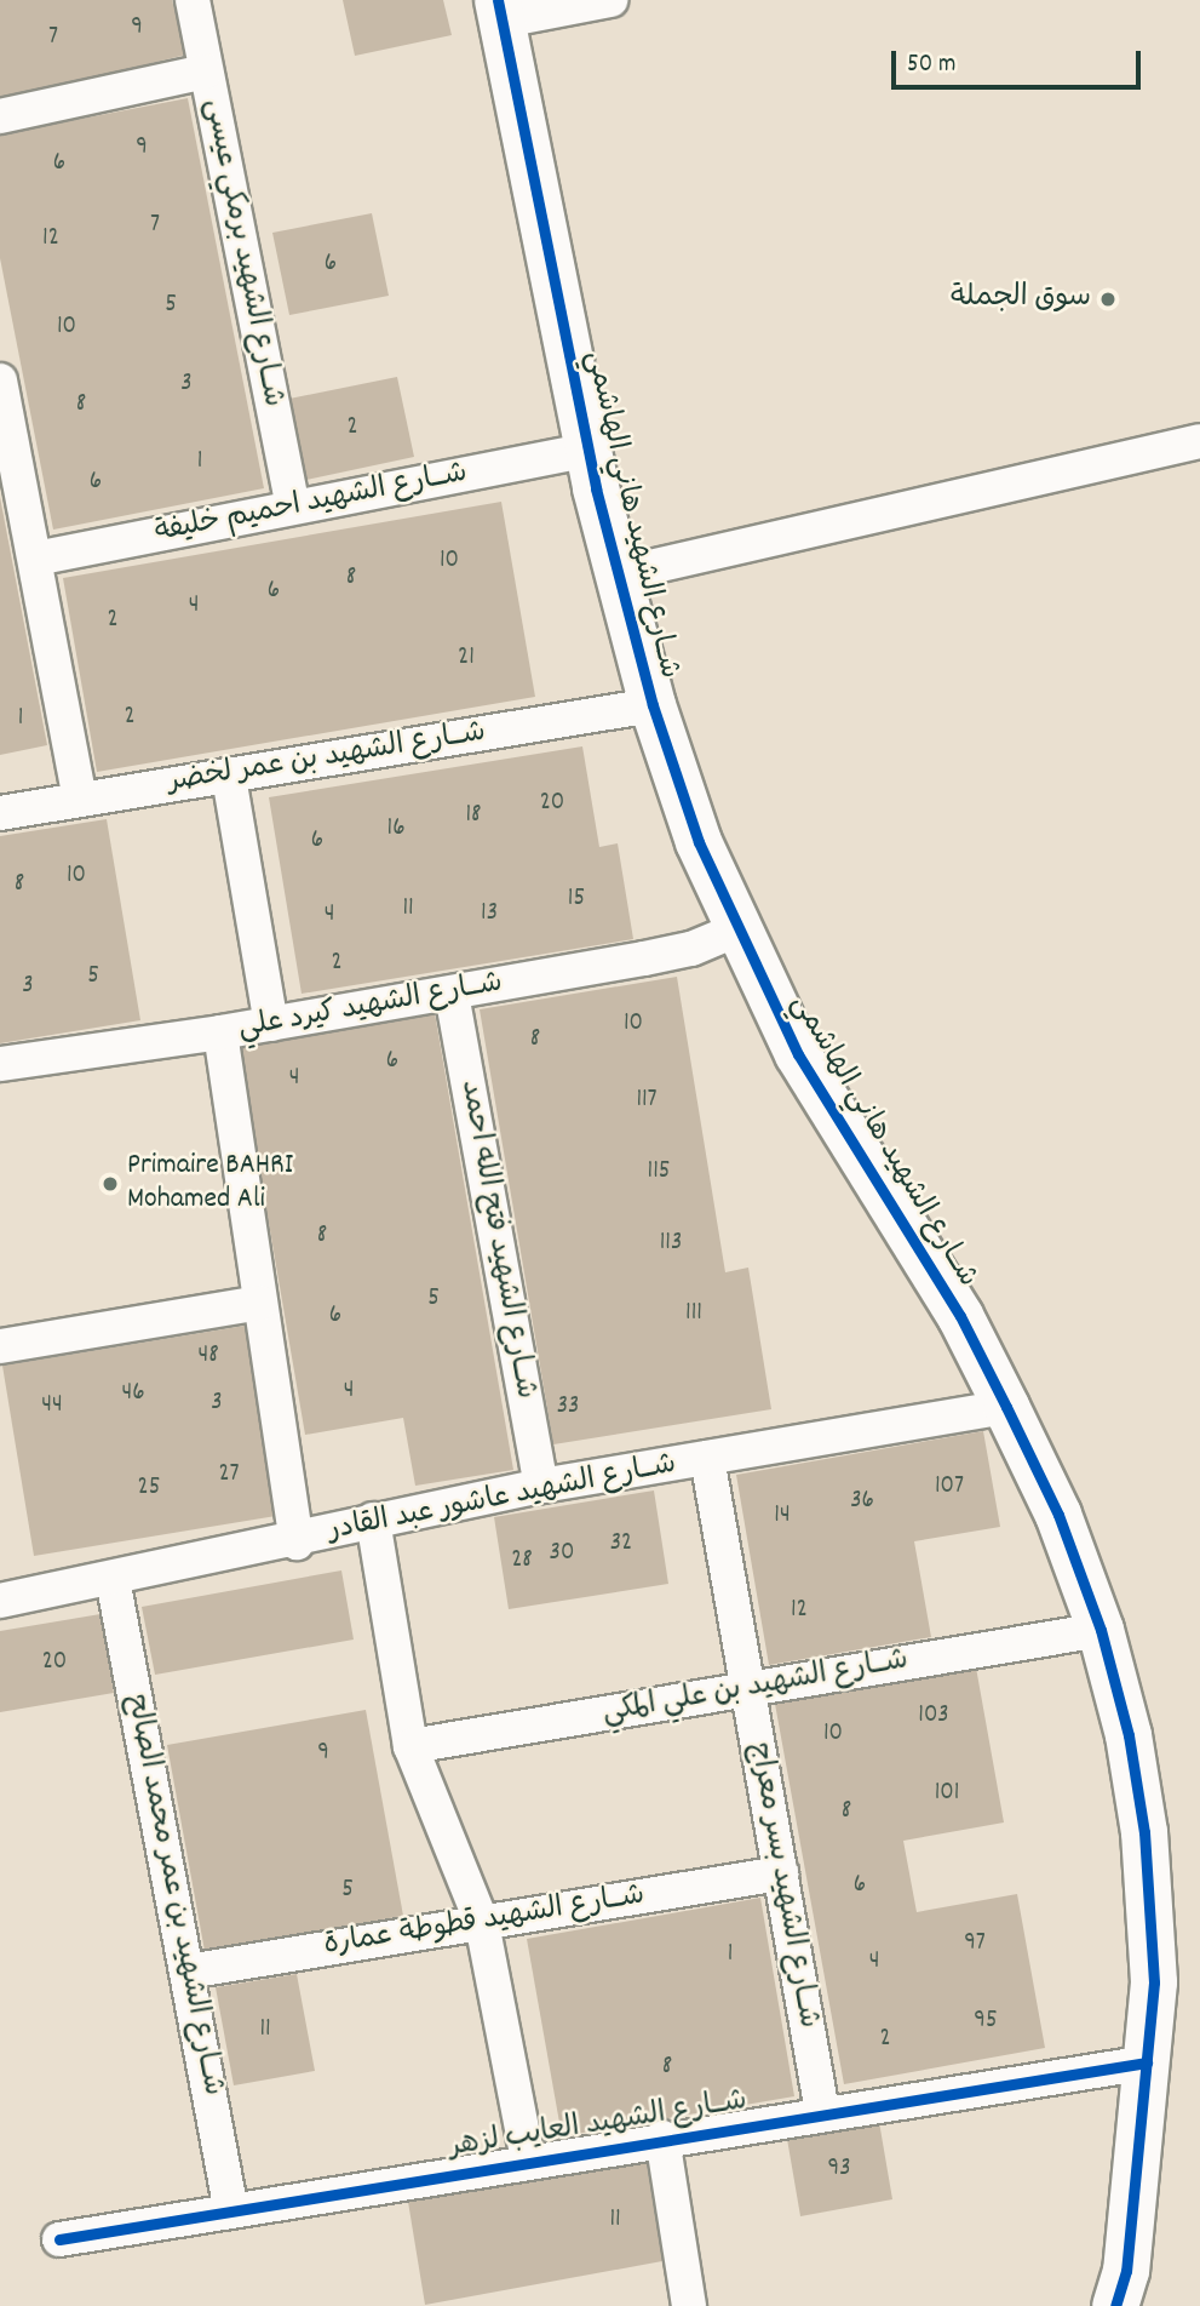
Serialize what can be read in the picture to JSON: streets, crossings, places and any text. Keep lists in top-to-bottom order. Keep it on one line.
{"streets":{"street":["شــارع الشهيد برمكي عيسى","شــارع الشهيد احميم خليفة","شــارع الشهيد هاني الهاشمي","شــارع الشهيد بن عمر لخضر","شــارع الشهيد كيرد علي","شــارع الشهيد فتح الله احمد","شــارع الشهيد عاشور عبد القادر","شــارع الشهيد بن علي المكي","شــارع الشهيد بسر معراج","شــارع الشهيد بن عمر محمد الصالح","شــارع الشهيد قطوطة عمارة","شــارع الشهيد العايب لزهر"]},"crossings":[["شــارع الشهيد برمكي عيسى","شــارع الشهيد احميم خليفة"],["شــارع الشهيد احميم خليفة","شــارع الشهيد هاني الهاشمي"],["شــارع الشهيد هاني الهاشمي","شــارع الشهيد بن عمر لخضر"],["شــارع الشهيد هاني الهاشمي","شــارع الشهيد كيرد علي"],["شــارع الشهيد هاني الهاشمي","شــارع الشهيد عاشور عبد القادر"],["شــارع الشهيد هاني الهاشمي","شــارع الشهيد بن علي المكي"],["شــارع الشهيد هاني الهاشمي","شــارع الشهيد العايب لزهر"],["شــارع الشهيد كيرد علي","شــارع الشهيد فتح الله احمد"],["شــارع الشهيد فتح الله احمد","شــارع الشهيد عاشور عبد القادر"],["شــارع الشهيد عاشور عبد القادر","شــارع الشهيد بسر معراج"],["شــارع الشهيد عاشور عبد القادر","شــارع الشهيد بن عمر محمد الصالح"],["شــارع الشهيد بن علي المكي","شــارع الشهيد بسر معراج"],["شــارع الشهيد بسر معراج","شــارع الشهيد قطوطة عمارة"],["شــارع الشهيد بسر معراج","شــارع الشهيد العايب لزهر"],["شــارع الشهيد بن عمر محمد الصالح","شــارع الشهيد قطوطة عمارة"],["شــارع الشهيد بن عمر محمد الصالح","شــارع الشهيد العايب لزهر"]],"places":["سوق الجملة","Primaire BAHRI Mohamed Ali"],"house_numbers":["9","7","9","6","7","12","6","5","10","3","8","2","1","6","10","8","6","4","2","21","2","1","20","18","16","6","10","8","15","11","13","4","2","5","3","10","8","6","4","117","115","8","113","5","111","6","48","4","46","3","44","33","27","107","25","36","14","32","30","28","12","20","103","10","9","101","8","6","5","97","1","4","95","11","2","8","93","11"],"scale_bar":"50 m"}
